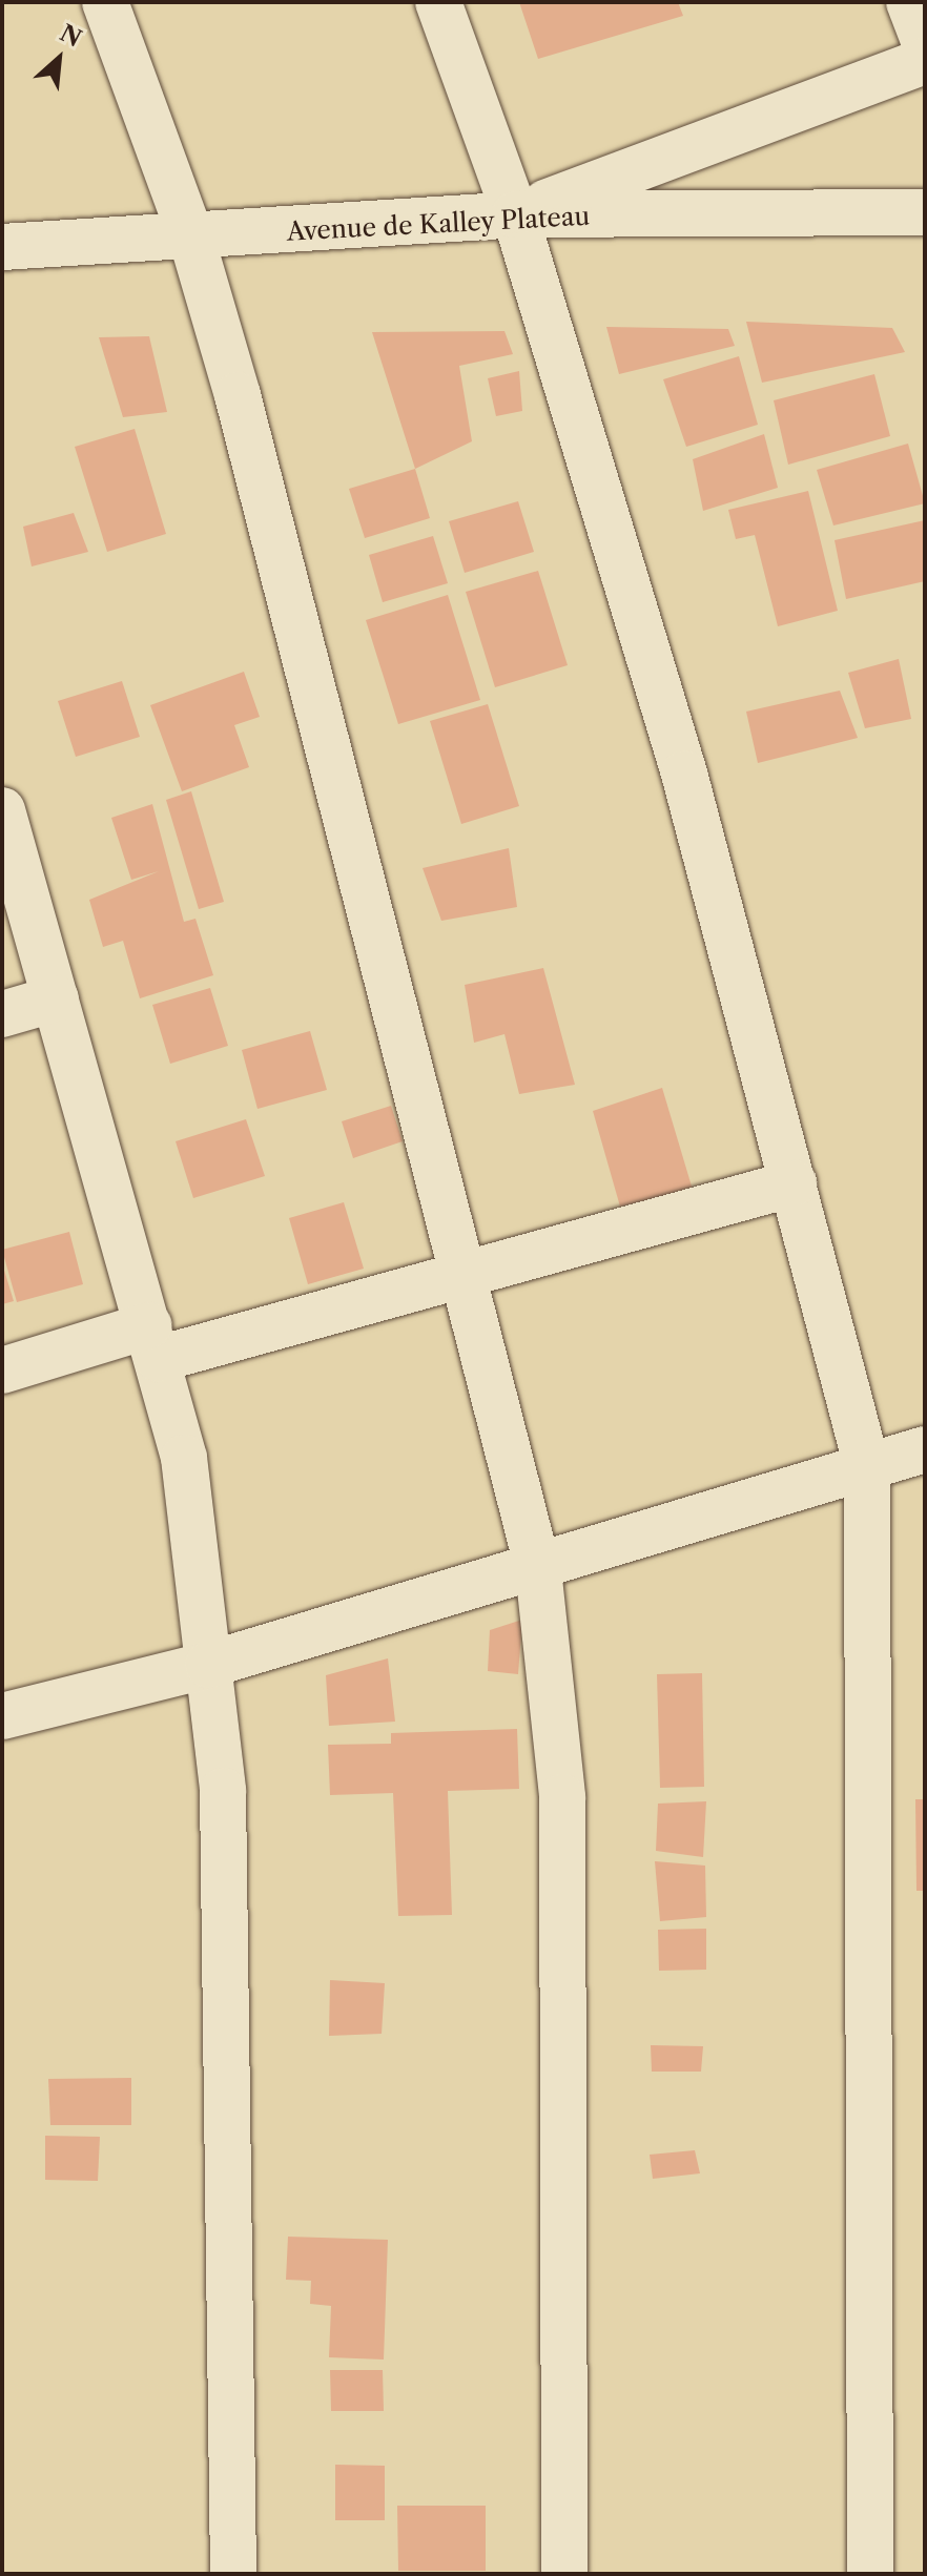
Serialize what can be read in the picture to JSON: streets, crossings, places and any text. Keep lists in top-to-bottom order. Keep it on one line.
{"streets":{"street":["Avenue de Kalley Plateau"]},"north":"top right"}
